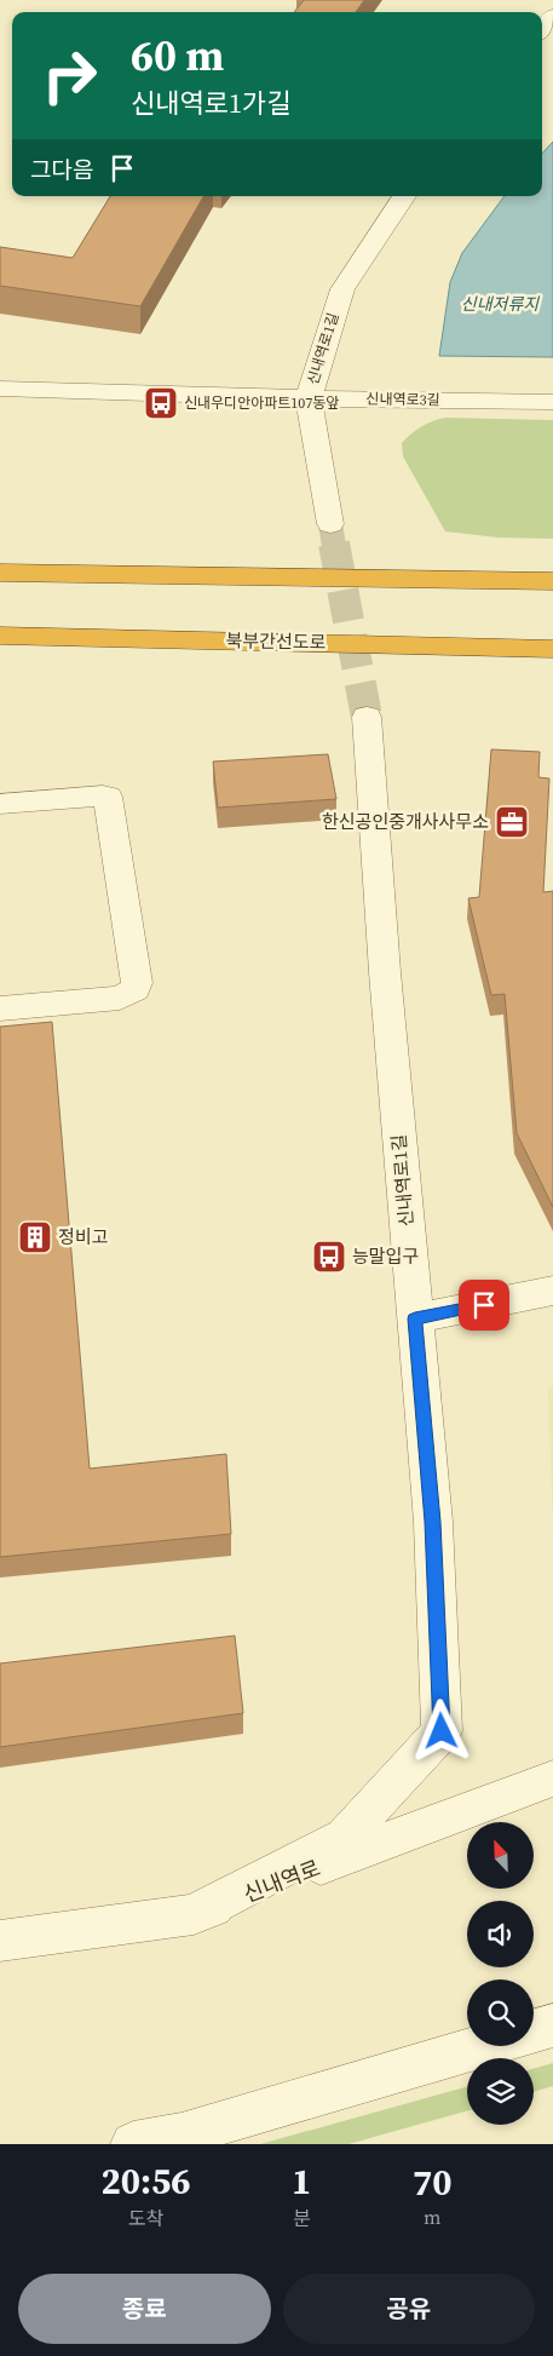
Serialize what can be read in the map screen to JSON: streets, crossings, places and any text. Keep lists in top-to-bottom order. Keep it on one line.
{"streets":{"highway":["북부간선도로"],"street":["신내역로1길","신내역로3길","신내역로"]},"crossings":[["신내역로1길","신내역로3길"],["신내역로1길","신내역로"]],"water":["신내저류지"],"places":{"bus stop":["신내우디안아파트107동앞","능말입구"],"office":["한신공인중개사사무소"],"building":["정비고"]},"north":"top left","page":{"turn":["60 m","신내역로1가길"],"then":"그다음","eta":["20:56","도착","1","분","70","m"],"buttons":["종료","공유"]}}
